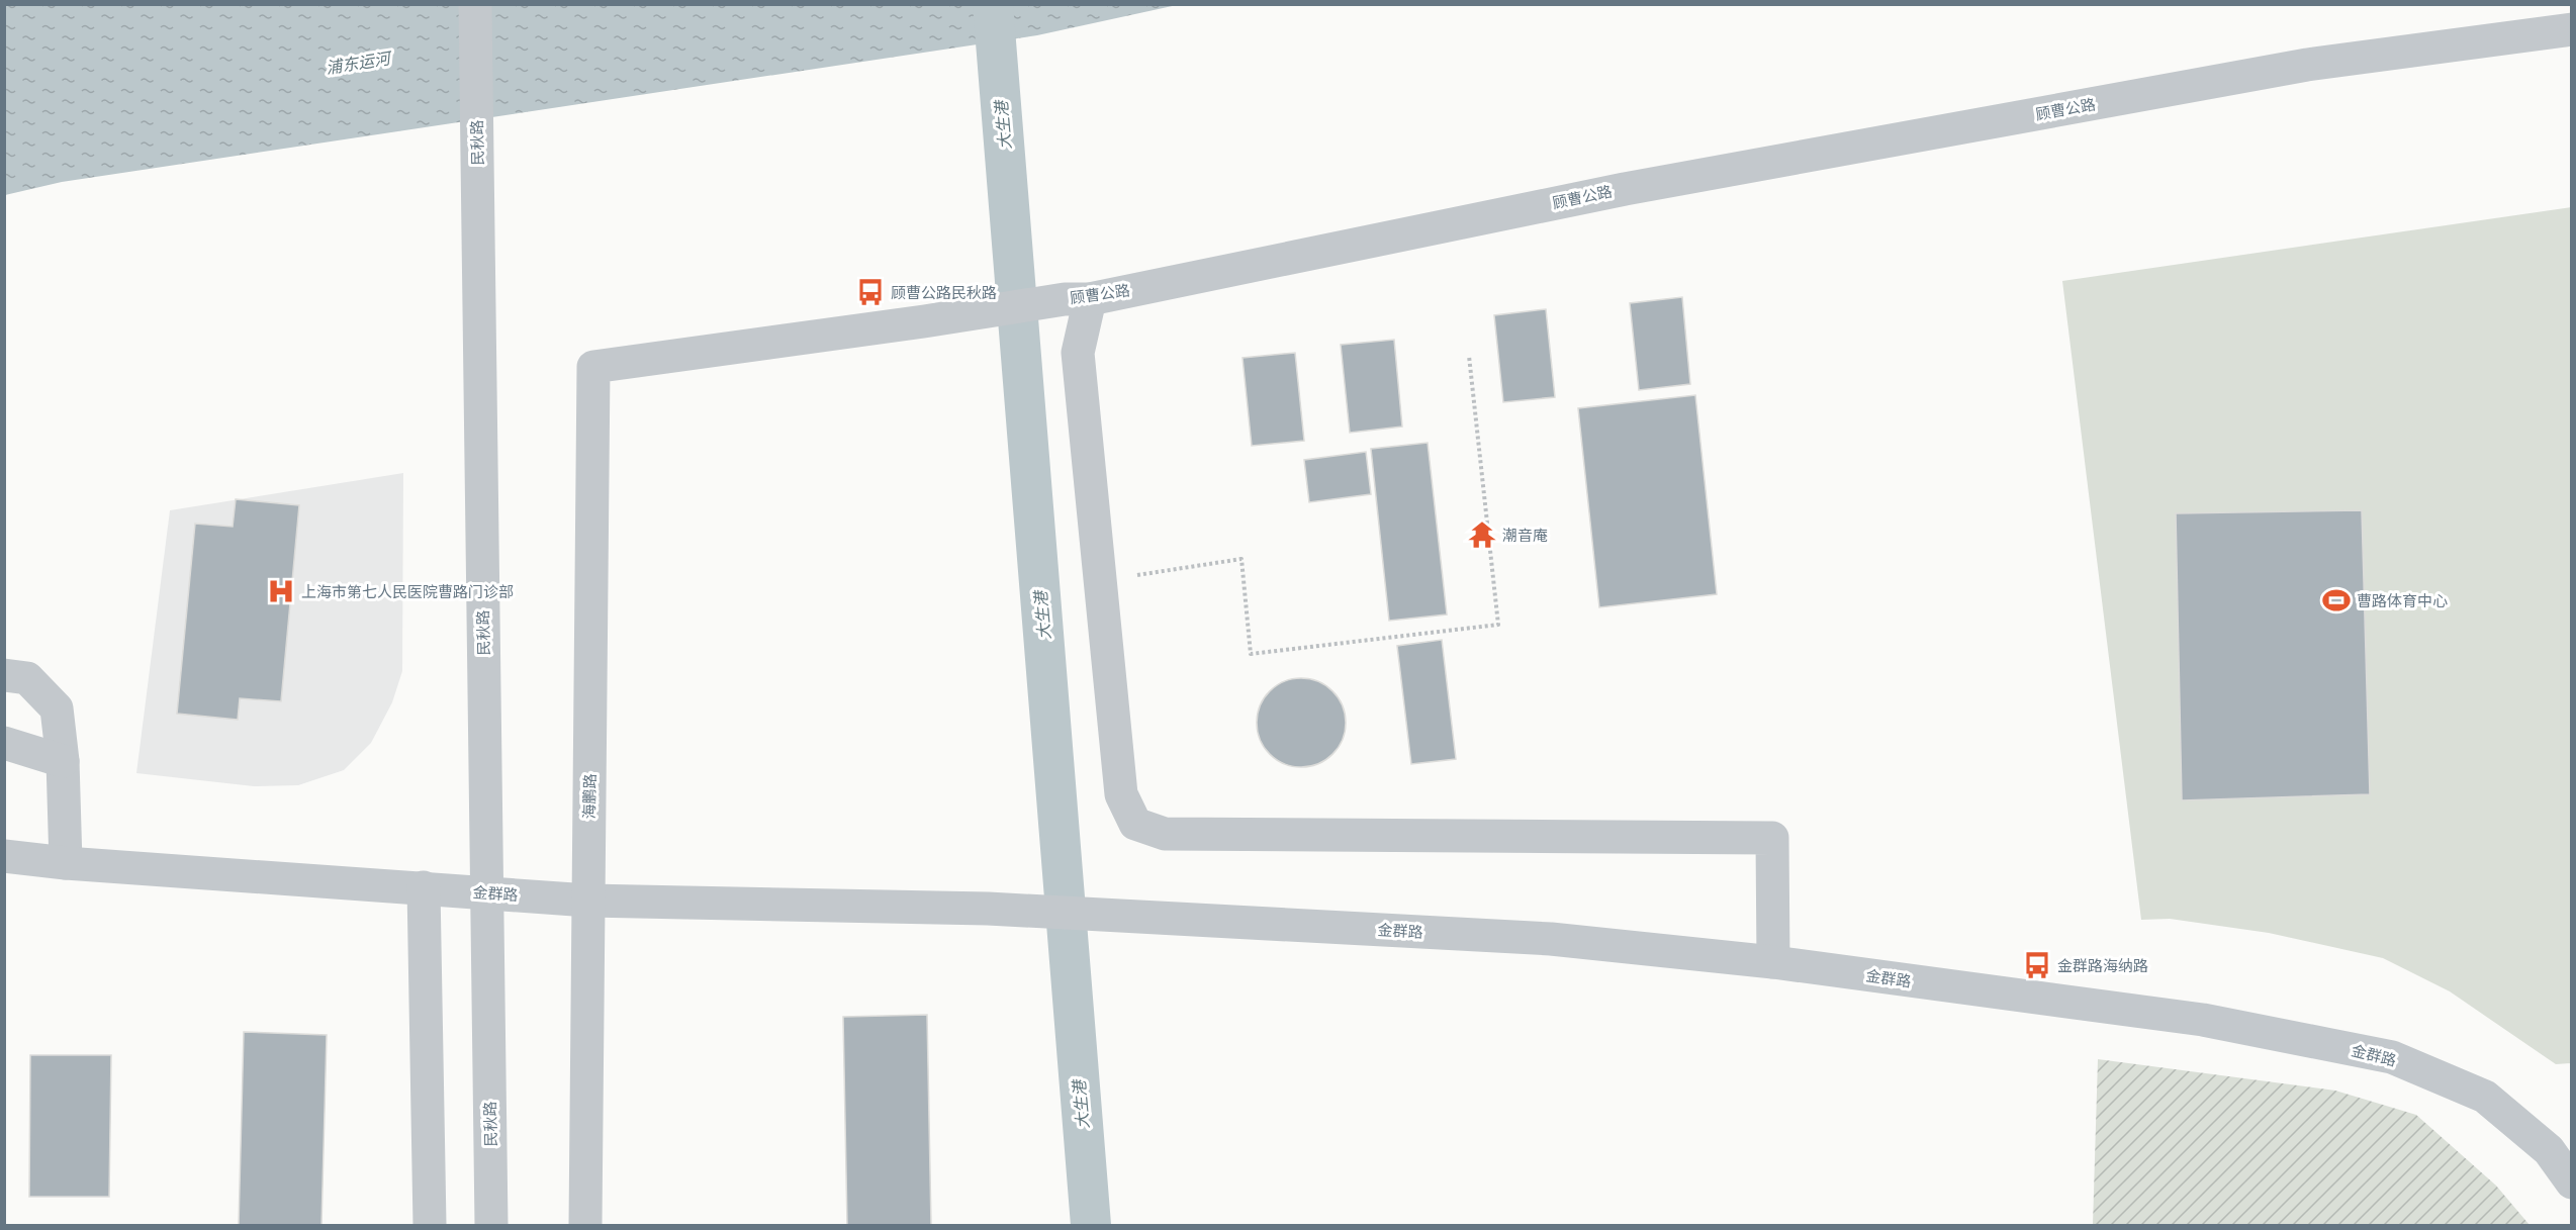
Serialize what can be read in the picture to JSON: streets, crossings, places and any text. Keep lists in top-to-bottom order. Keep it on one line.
{"streets":{"street":["顾曹公路","民秋路","海鹏路","金群路"]},"crossings":[["顾曹公路","海鹏路"],["海鹏路","金群路"]],"water":["浦东运河","大生港"],"places":{"bus stop":["顾曹公路民秋路","金群路海纳路"],"temple":["潮音庵"],"hospital":["上海市第七人民医院曹路门诊部"],"sports":["曹路体育中心"]}}
